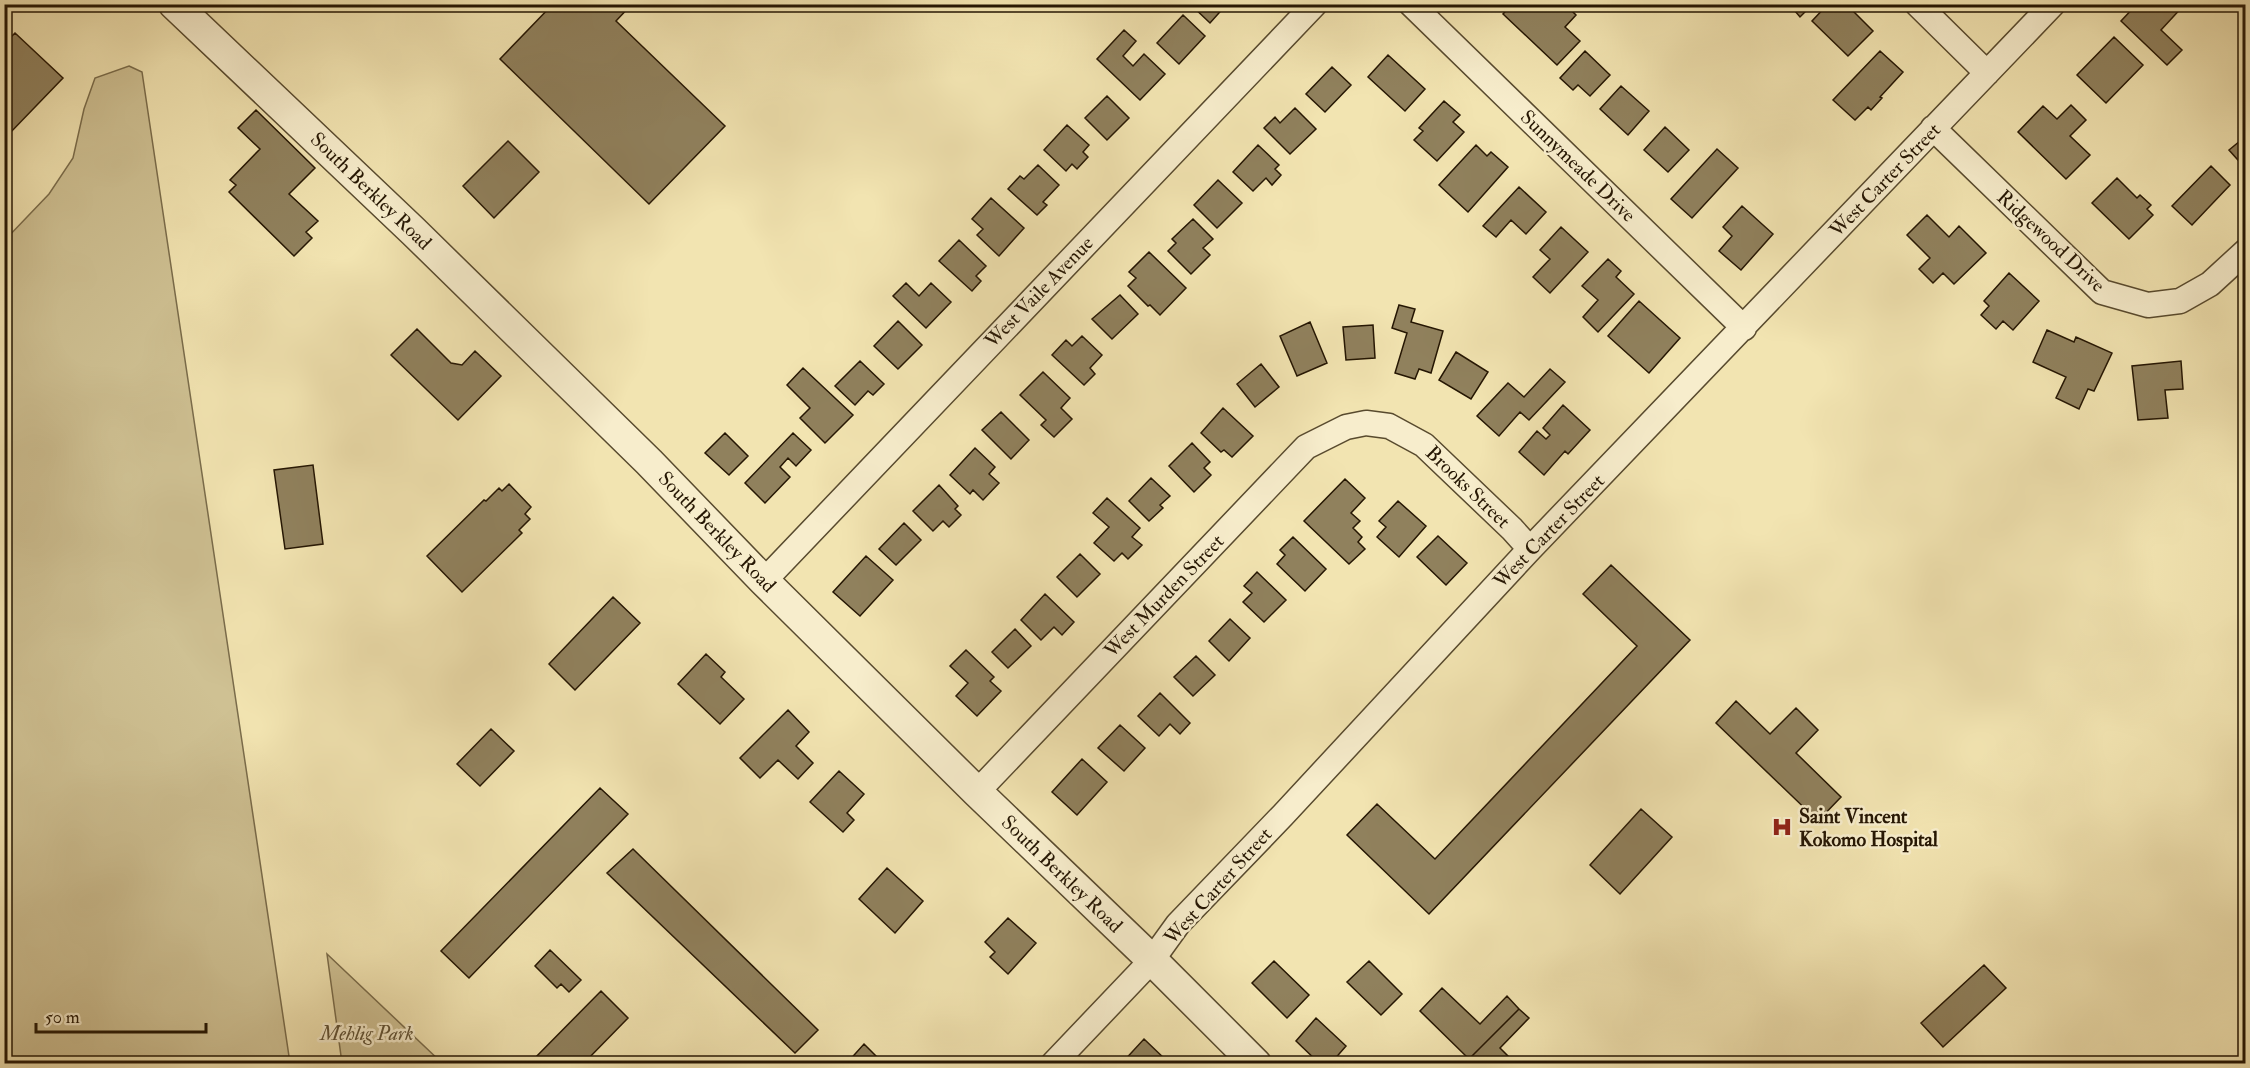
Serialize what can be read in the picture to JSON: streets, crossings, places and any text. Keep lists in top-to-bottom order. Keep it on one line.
{"streets":{"street":["Sunnymeade Drive","West Carter Street","South Berkley Road","Ridgewood Drive","West Vaile Avenue","Brooks Street","West Murden Street"]},"crossings":[["Sunnymeade Drive","West Carter Street"],["West Carter Street","South Berkley Road"],["West Carter Street","Ridgewood Drive"],["West Carter Street","Brooks Street"],["South Berkley Road","West Vaile Avenue"],["South Berkley Road","West Murden Street"],["Brooks Street","West Murden Street"]],"parks":["Mehlig Park"],"places":{"hospital":["Saint Vincent Kokomo Hospital"]},"scale_bar":"50 m"}
